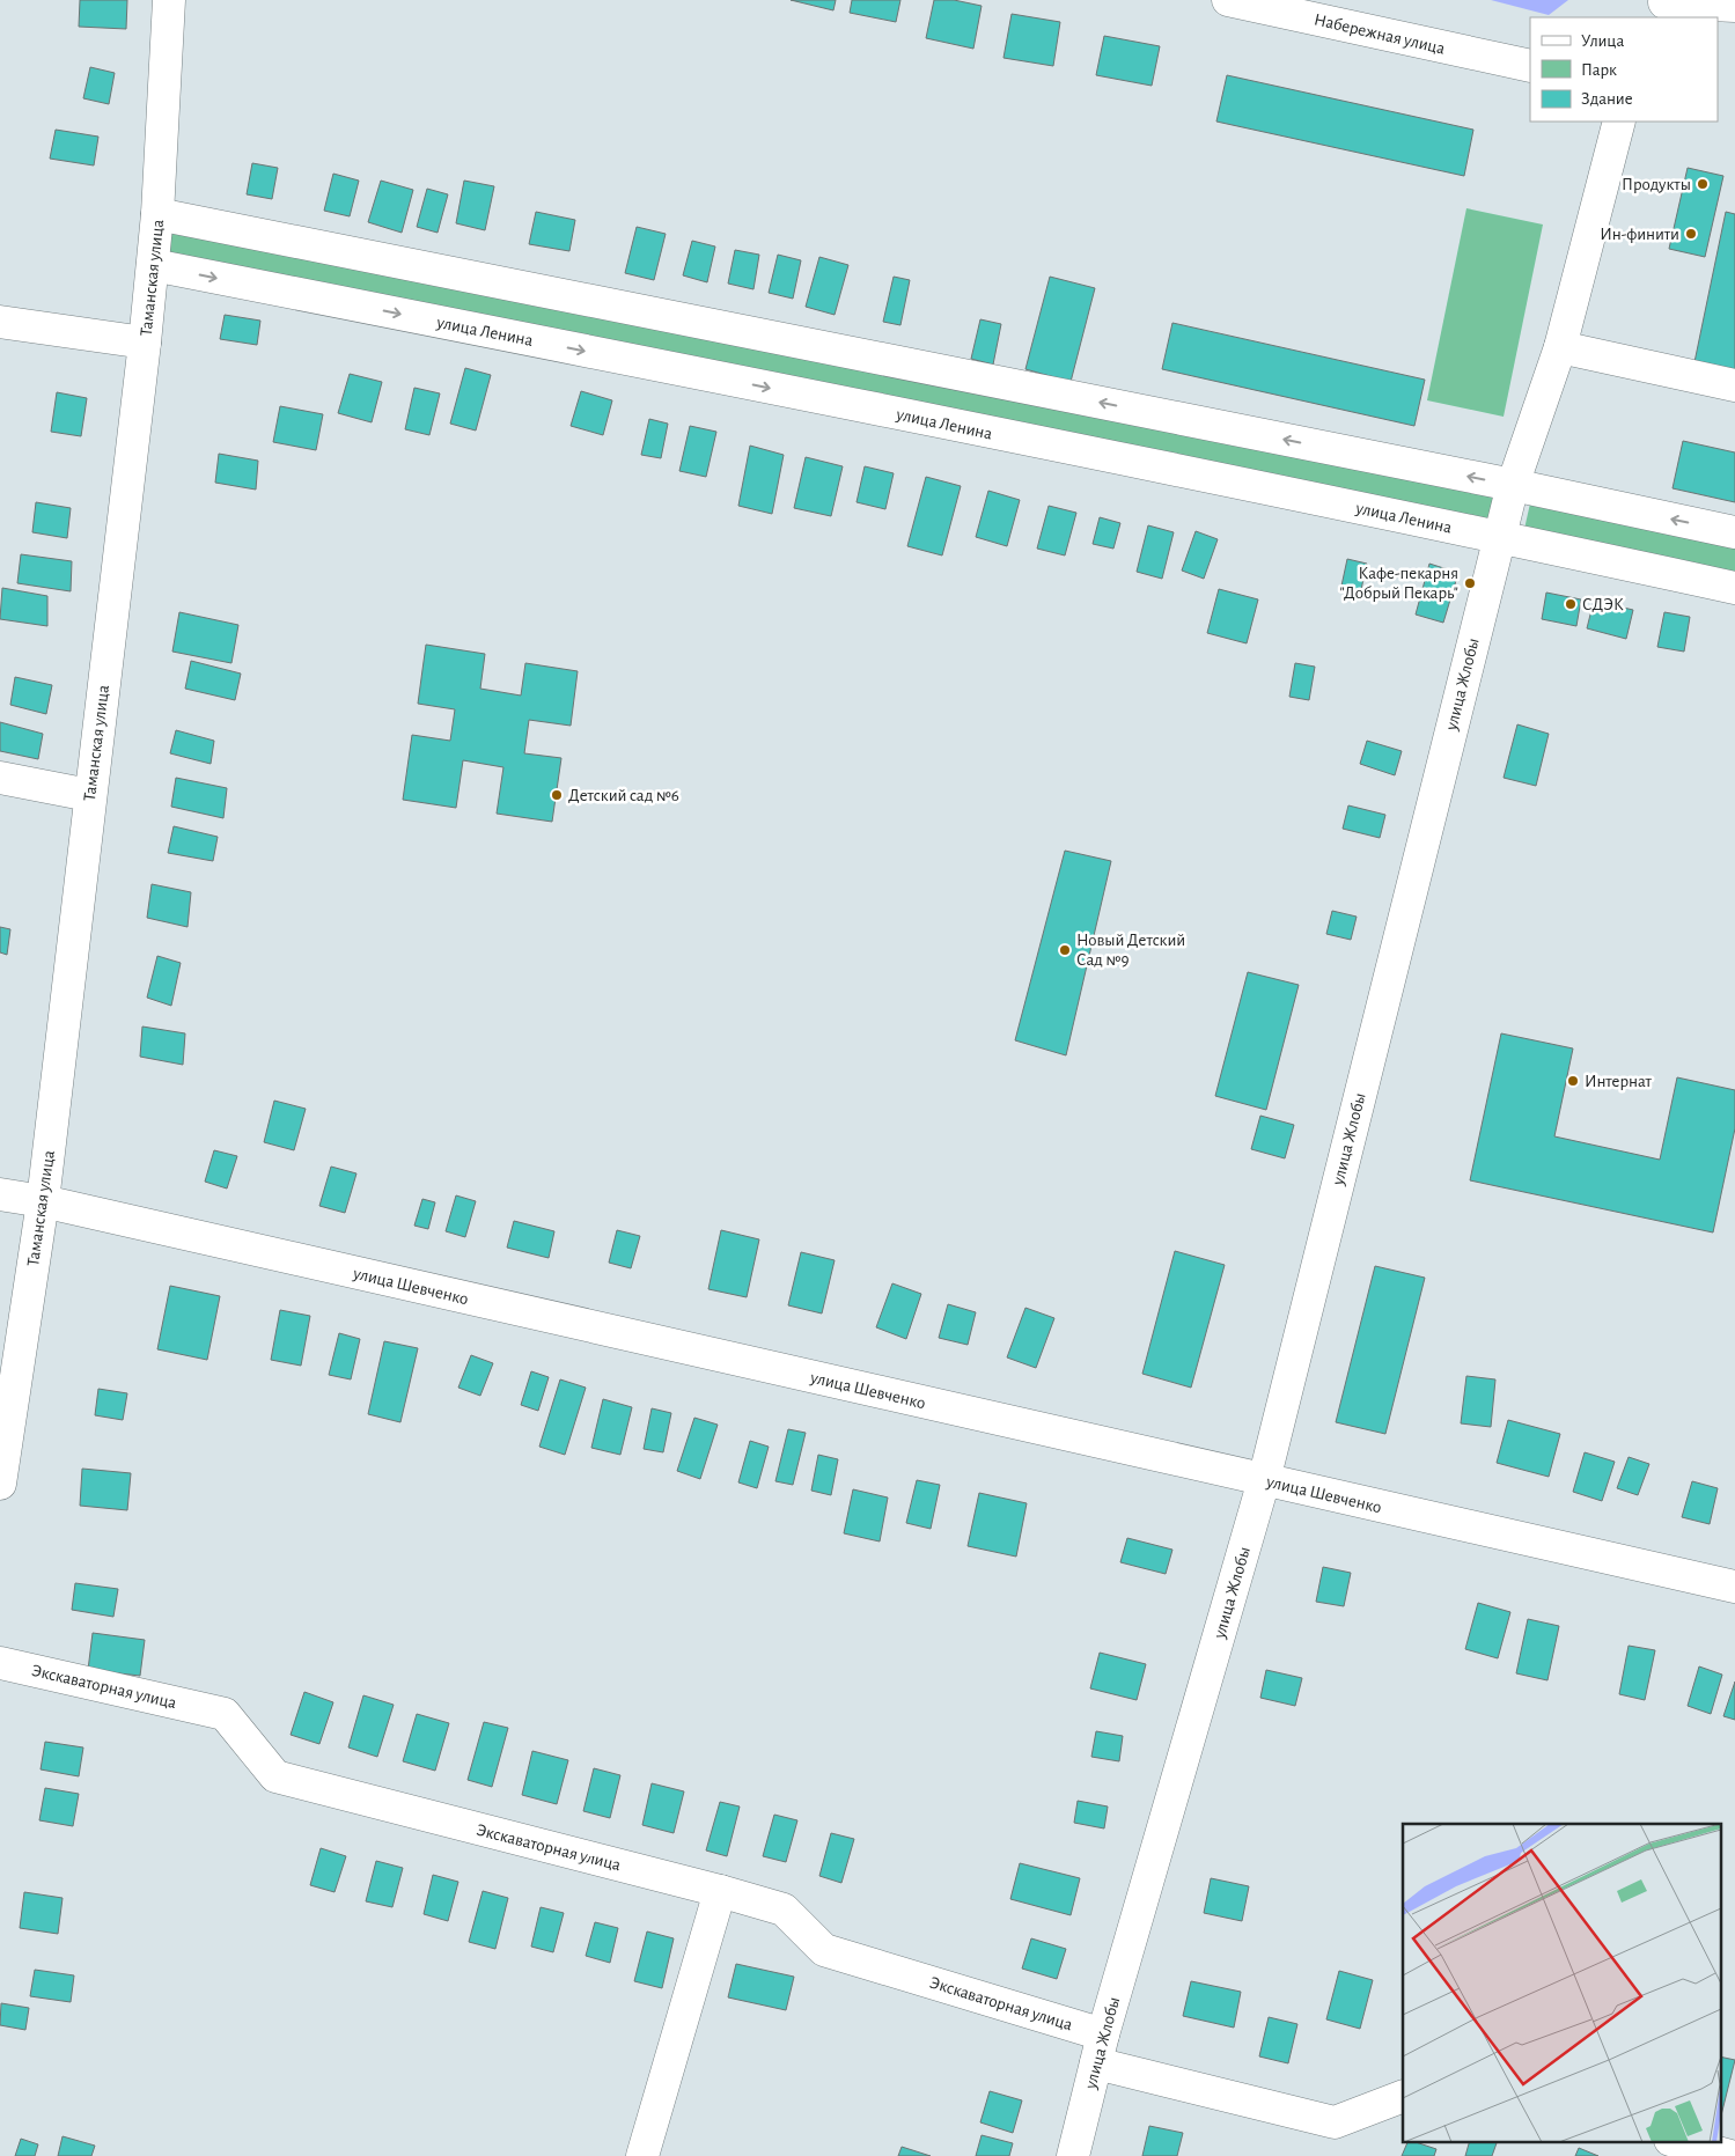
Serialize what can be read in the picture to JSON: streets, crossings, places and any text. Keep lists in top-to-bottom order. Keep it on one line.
{"streets":{"street":["Набережная улица","Таманская улица","улица Ленина","улица Жлобы","улица Шевченко","Экскаваторная улица"]},"crossings":[["Таманская улица","улица Ленина"],["Таманская улица","улица Шевченко"],["улица Ленина","улица Жлобы"],["улица Жлобы","улица Шевченко"],["улица Жлобы","Экскаваторная улица"]],"places":["Продукты","Ин-финити","Кафе-пекарня \"Добрый Пекарь\"","СДЭК","Детский сад №6","Новый Детский Сад №9","Интернат"],"legend":["Улица","Парк","Здание"]}
